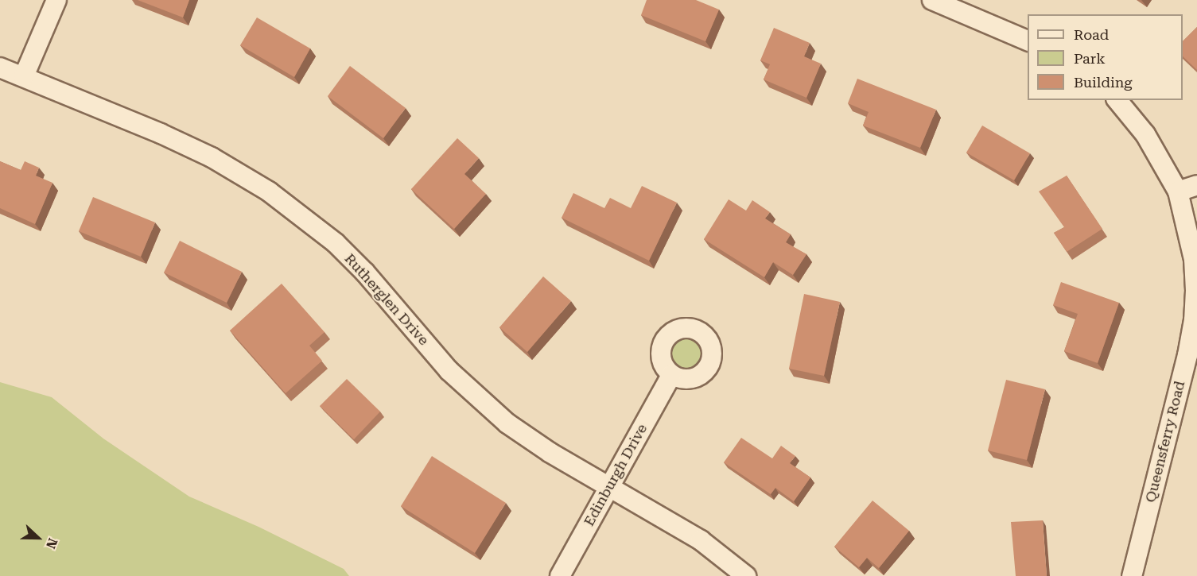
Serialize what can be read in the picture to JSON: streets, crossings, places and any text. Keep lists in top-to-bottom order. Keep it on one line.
{"streets":{"street":["Rutherglen Drive","Queensferry Road","Edinburgh Drive"]},"crossings":[["Rutherglen Drive","Edinburgh Drive"]],"legend":["Road","Park","Building"],"north":"right"}
